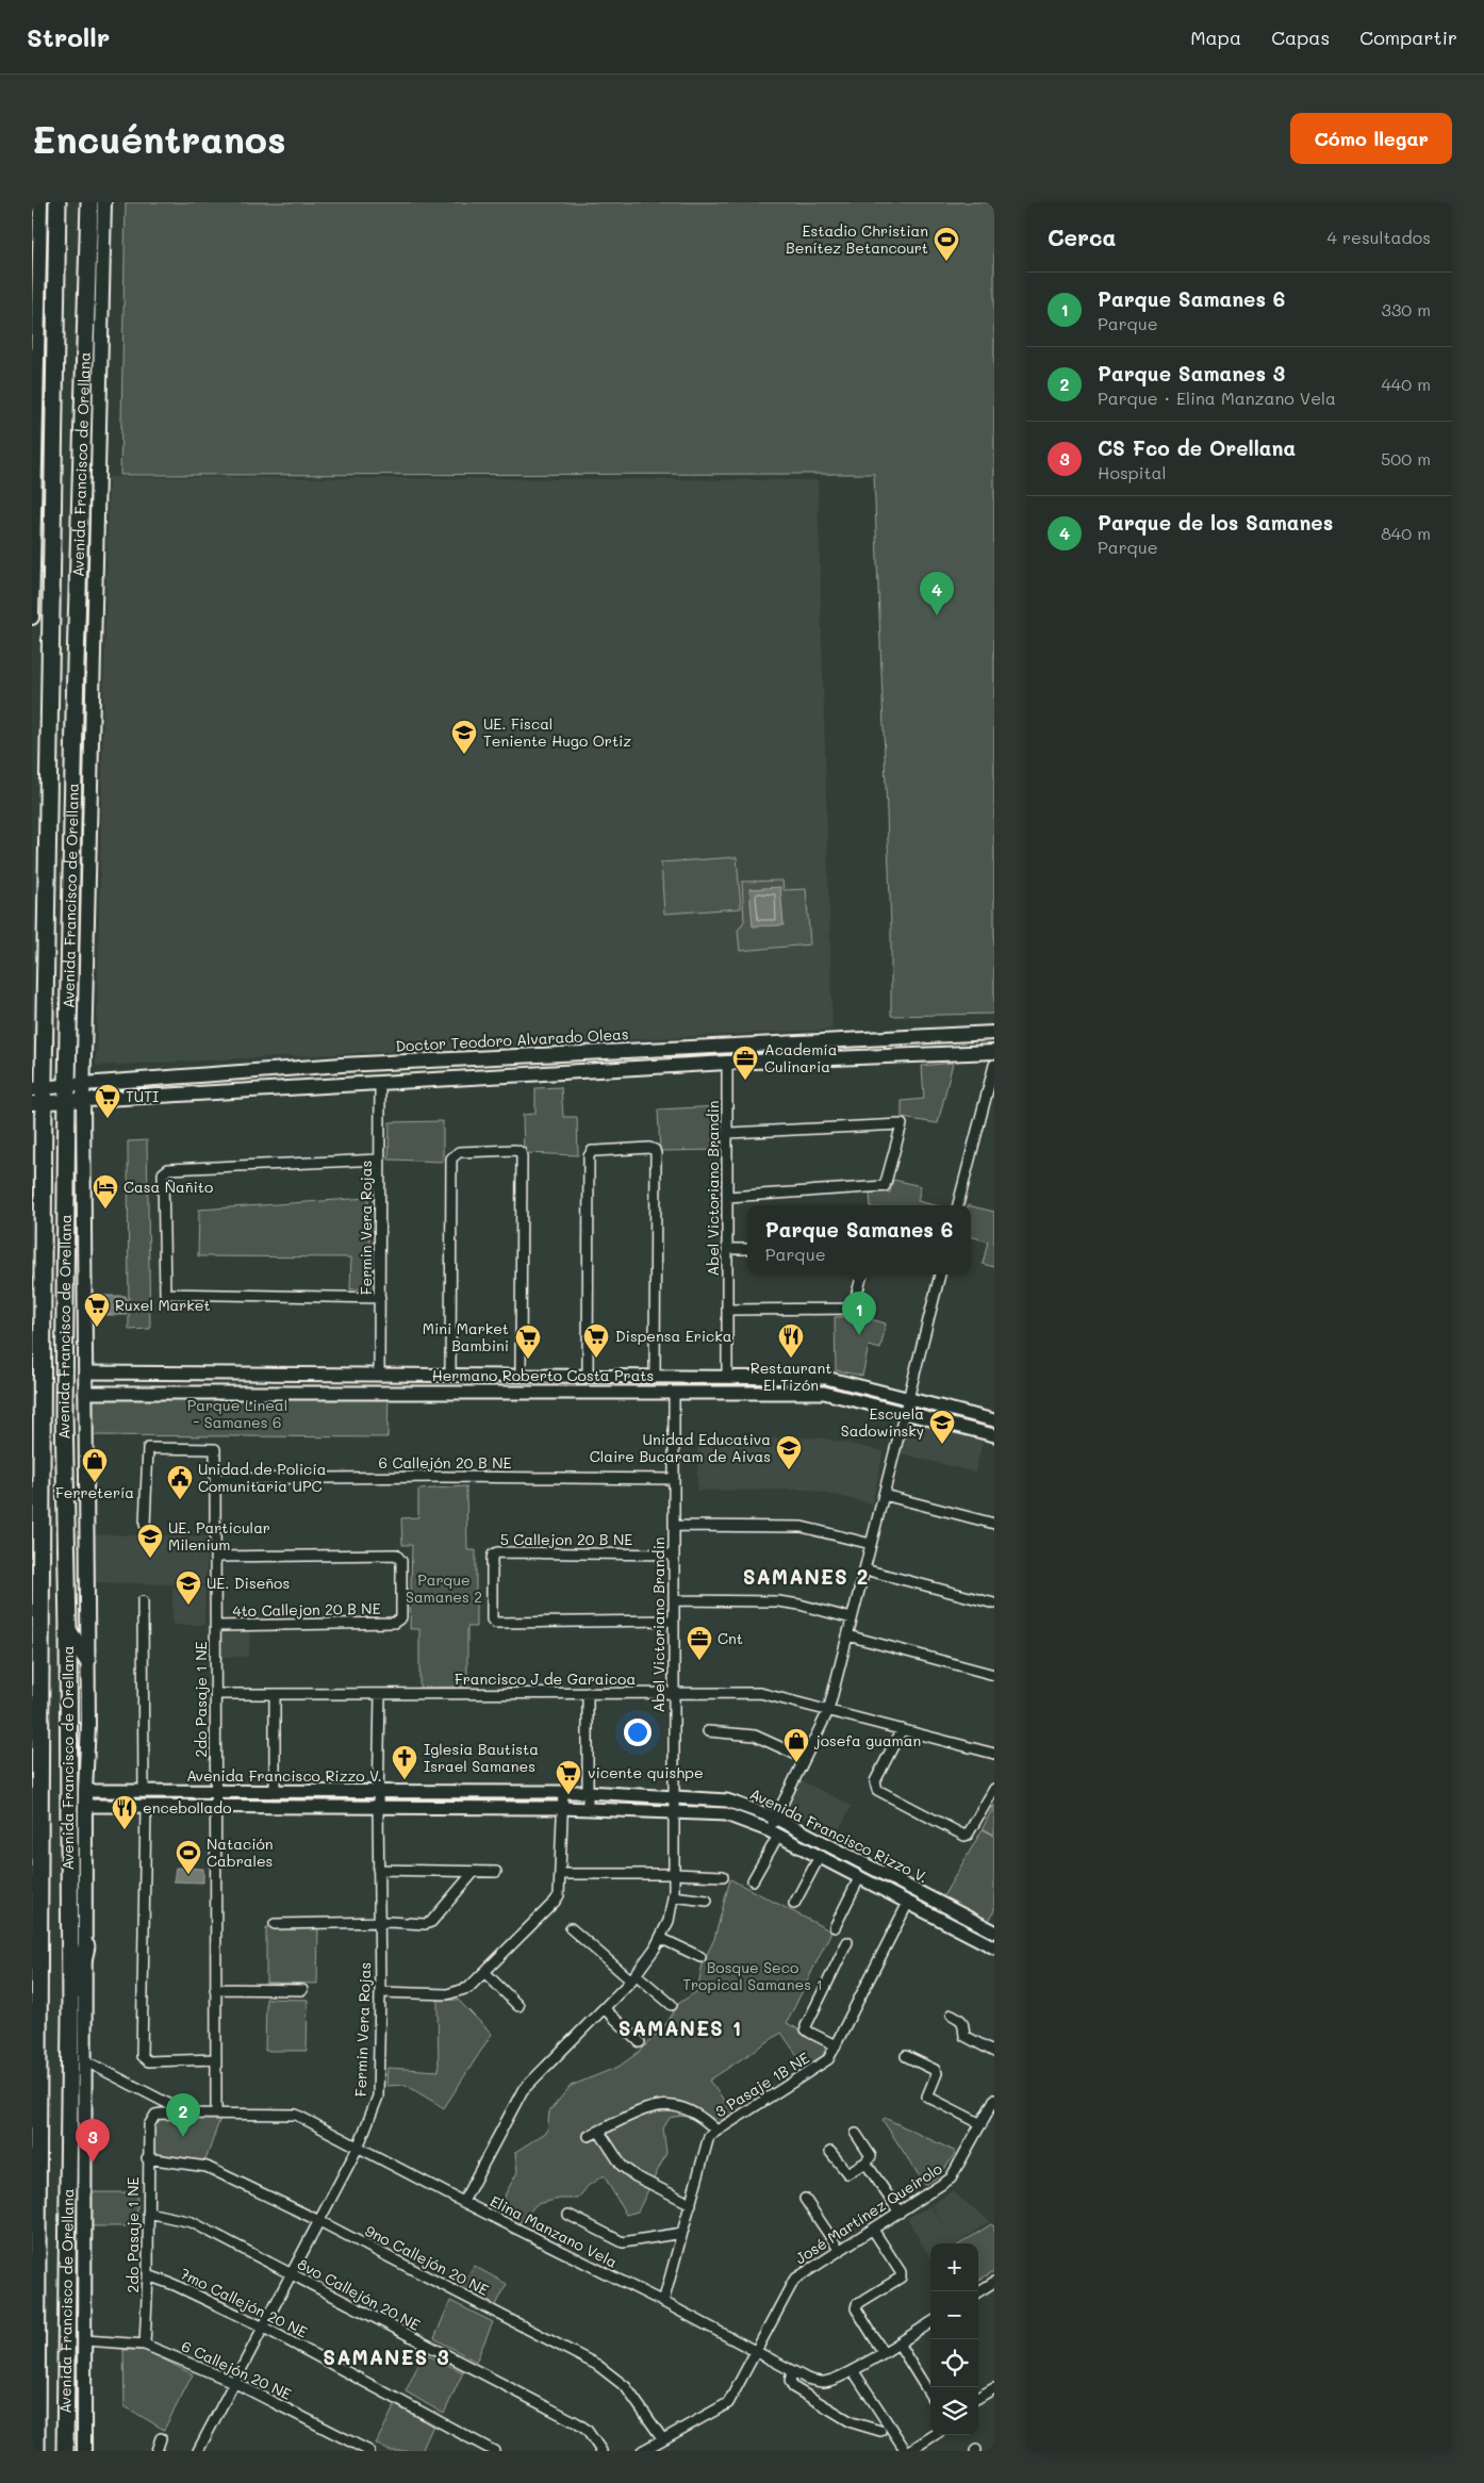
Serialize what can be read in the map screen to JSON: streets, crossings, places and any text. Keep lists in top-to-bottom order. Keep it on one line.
{"streets":{"highway":["Avenida Francisco de Orellana"],"main road":["Doctor Teodoro Alvarado Oleas","Hermano Roberto Costa Prats","Avenida Francisco Rizzo V."],"street":["Abel Victoriano Brandin","Fermin Vera Rojas","6 Callejón 20 B NE","5 Callejon 20 B NE","4to Callejon 20 B NE","Francisco J de Garaicoa","2do Pasaje 1 NE","3 Pasaje 1B NE","José Martínez Queirolo","Elina Manzano Vela","9no Callejón 20 NE","8vo Callejón 20 NE","7mo Callejón 20 NE","6 Callejón 20 NE"]},"crossings":[["Avenida Francisco de Orellana","Doctor Teodoro Alvarado Oleas"],["Avenida Francisco de Orellana","Hermano Roberto Costa Prats"],["Avenida Francisco de Orellana","Avenida Francisco Rizzo V."],["Avenida Francisco de Orellana","6 Callejón 20 NE"],["Doctor Teodoro Alvarado Oleas","Abel Victoriano Brandin"],["Doctor Teodoro Alvarado Oleas","Fermin Vera Rojas"],["Abel Victoriano Brandin","Hermano Roberto Costa Prats"],["Abel Victoriano Brandin","6 Callejón 20 B NE"],["Abel Victoriano Brandin","5 Callejon 20 B NE"],["Abel Victoriano Brandin","Francisco J de Garaicoa"],["Abel Victoriano Brandin","Avenida Francisco Rizzo V."],["Abel Victoriano Brandin","Elina Manzano Vela"],["Fermin Vera Rojas","Hermano Roberto Costa Prats"],["Fermin Vera Rojas","Francisco J de Garaicoa"],["Fermin Vera Rojas","Avenida Francisco Rizzo V."],["Fermin Vera Rojas","Elina Manzano Vela"],["Fermin Vera Rojas","9no Callejón 20 NE"],["Fermin Vera Rojas","8vo Callejón 20 NE"],["Fermin Vera Rojas","7mo Callejón 20 NE"],["Fermin Vera Rojas","6 Callejón 20 NE"],["6 Callejón 20 B NE","2do Pasaje 1 NE"],["4to Callejon 20 B NE","2do Pasaje 1 NE"],["Francisco J de Garaicoa","2do Pasaje 1 NE"],["2do Pasaje 1 NE","Avenida Francisco Rizzo V."],["2do Pasaje 1 NE","Elina Manzano Vela"],["2do Pasaje 1 NE","9no Callejón 20 NE"],["2do Pasaje 1 NE","8vo Callejón 20 NE"],["2do Pasaje 1 NE","7mo Callejón 20 NE"],["2do Pasaje 1 NE","6 Callejón 20 NE"],["Avenida Francisco Rizzo V.","3 Pasaje 1B NE"],["3 Pasaje 1B NE","Elina Manzano Vela"],["José Martínez Queirolo","Elina Manzano Vela"],["José Martínez Queirolo","9no Callejón 20 NE"]],"districts":["SAMANES 2","SAMANES 1","SAMANES 3"],"parks":["Parque Lineal - Samanes 6","Parque Samanes 2","Bosque Seco Tropical Samanes 1"],"places":{"sports":["Estadio Christian Benítez Betancourt","Natación Cabrales"],"school or university":["UE. Fiscal Teniente Hugo Ortiz","Escuela Sadowinsky","Unidad Educativa Claire Bucaram de Aivas","UE. Particular Milenium","UE. Diseños"],"office":["Academía Culinaria","Cnt"],"supermarket":["TUTI","Ruxel Market","Dispensa Ericka","Mini Market Bambini","vicente quishpe"],"hotel":["Casa Ñañito"],"restaurant":["Restaurant El Tizón","encebollado"],"shop":["Ferretería","josefa guaman"],"public building":["Unidad de Policía Comunitaria UPC"],"church":["Iglesia Bautista Israel Samanes"]},"page":{"header":"Strollr","nav":["Mapa","Capas","Compartir"],"buttons":"Cómo llegar","title":"Encuéntranos","heading":["Cerca","4 resultados"],"list":[{"mark":"1","name":"Parque Samanes 6","note":"Parque","value":"330 m"},{"mark":"2","name":"Parque Samanes 3","note":"Parque · Elina Manzano Vela","value":"440 m"},{"mark":"3","name":"CS Fco de Orellana","note":"Hospital","value":"500 m"},{"mark":"4","name":"Parque de los Samanes","note":"Parque","value":"840 m"}],"pins":["4","1","2","3"],"popup":["Parque Samanes 6","Parque"],"map_buttons":["+","−"]}}
